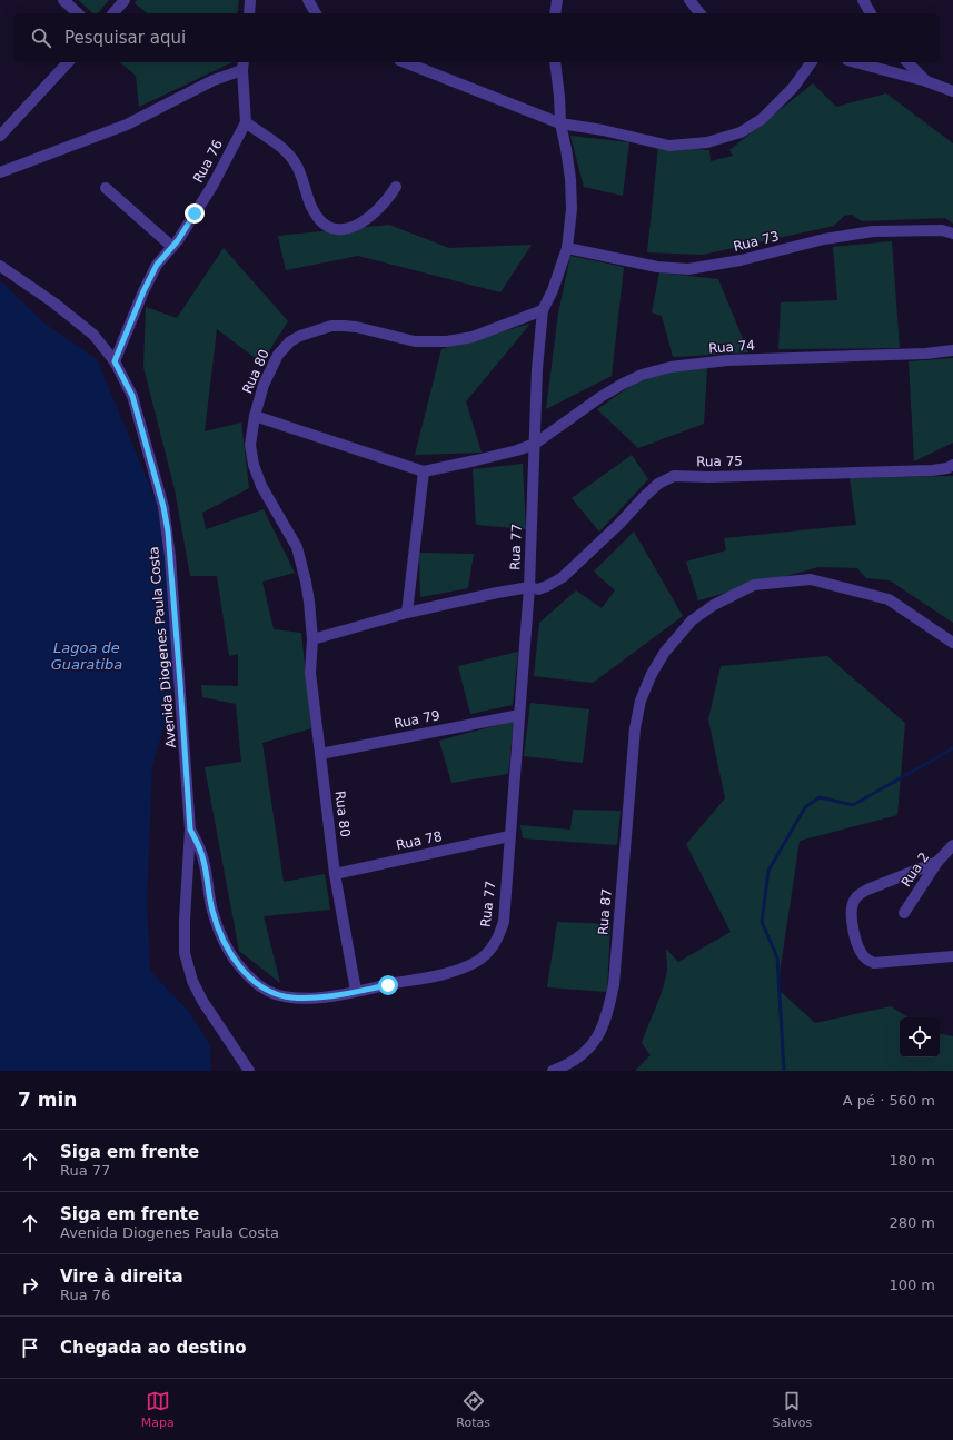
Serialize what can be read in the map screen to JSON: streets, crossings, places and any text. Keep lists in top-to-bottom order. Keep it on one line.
{"streets":{"street":["Rua 76","Rua 73","Rua 74","Rua 80","Rua 75","Rua 77","Avenida Diogenes Paula Costa","Rua 79","Rua 78","Rua 2","Rua 87"]},"crossings":[["Rua 76","Avenida Diogenes Paula Costa"],["Rua 74","Rua 77"],["Rua 80","Rua 77"],["Rua 80","Rua 79"],["Rua 80","Rua 78"],["Rua 75","Rua 77"],["Rua 77","Avenida Diogenes Paula Costa"],["Rua 77","Rua 79"],["Rua 77","Rua 78"]],"water":["Lagoa de Guaratiba"],"page":{"search":"Pesquisar aqui","heading":["7 min","A pé · 560 m"],"list":[["Siga em frente","Rua 77","180 m"],["Siga em frente","Avenida Diogenes Paula Costa","280 m"],["Vire à direita","Rua 76","100 m"],"Chegada ao destino"],"nav":["Mapa","Rotas","Salvos"]}}
